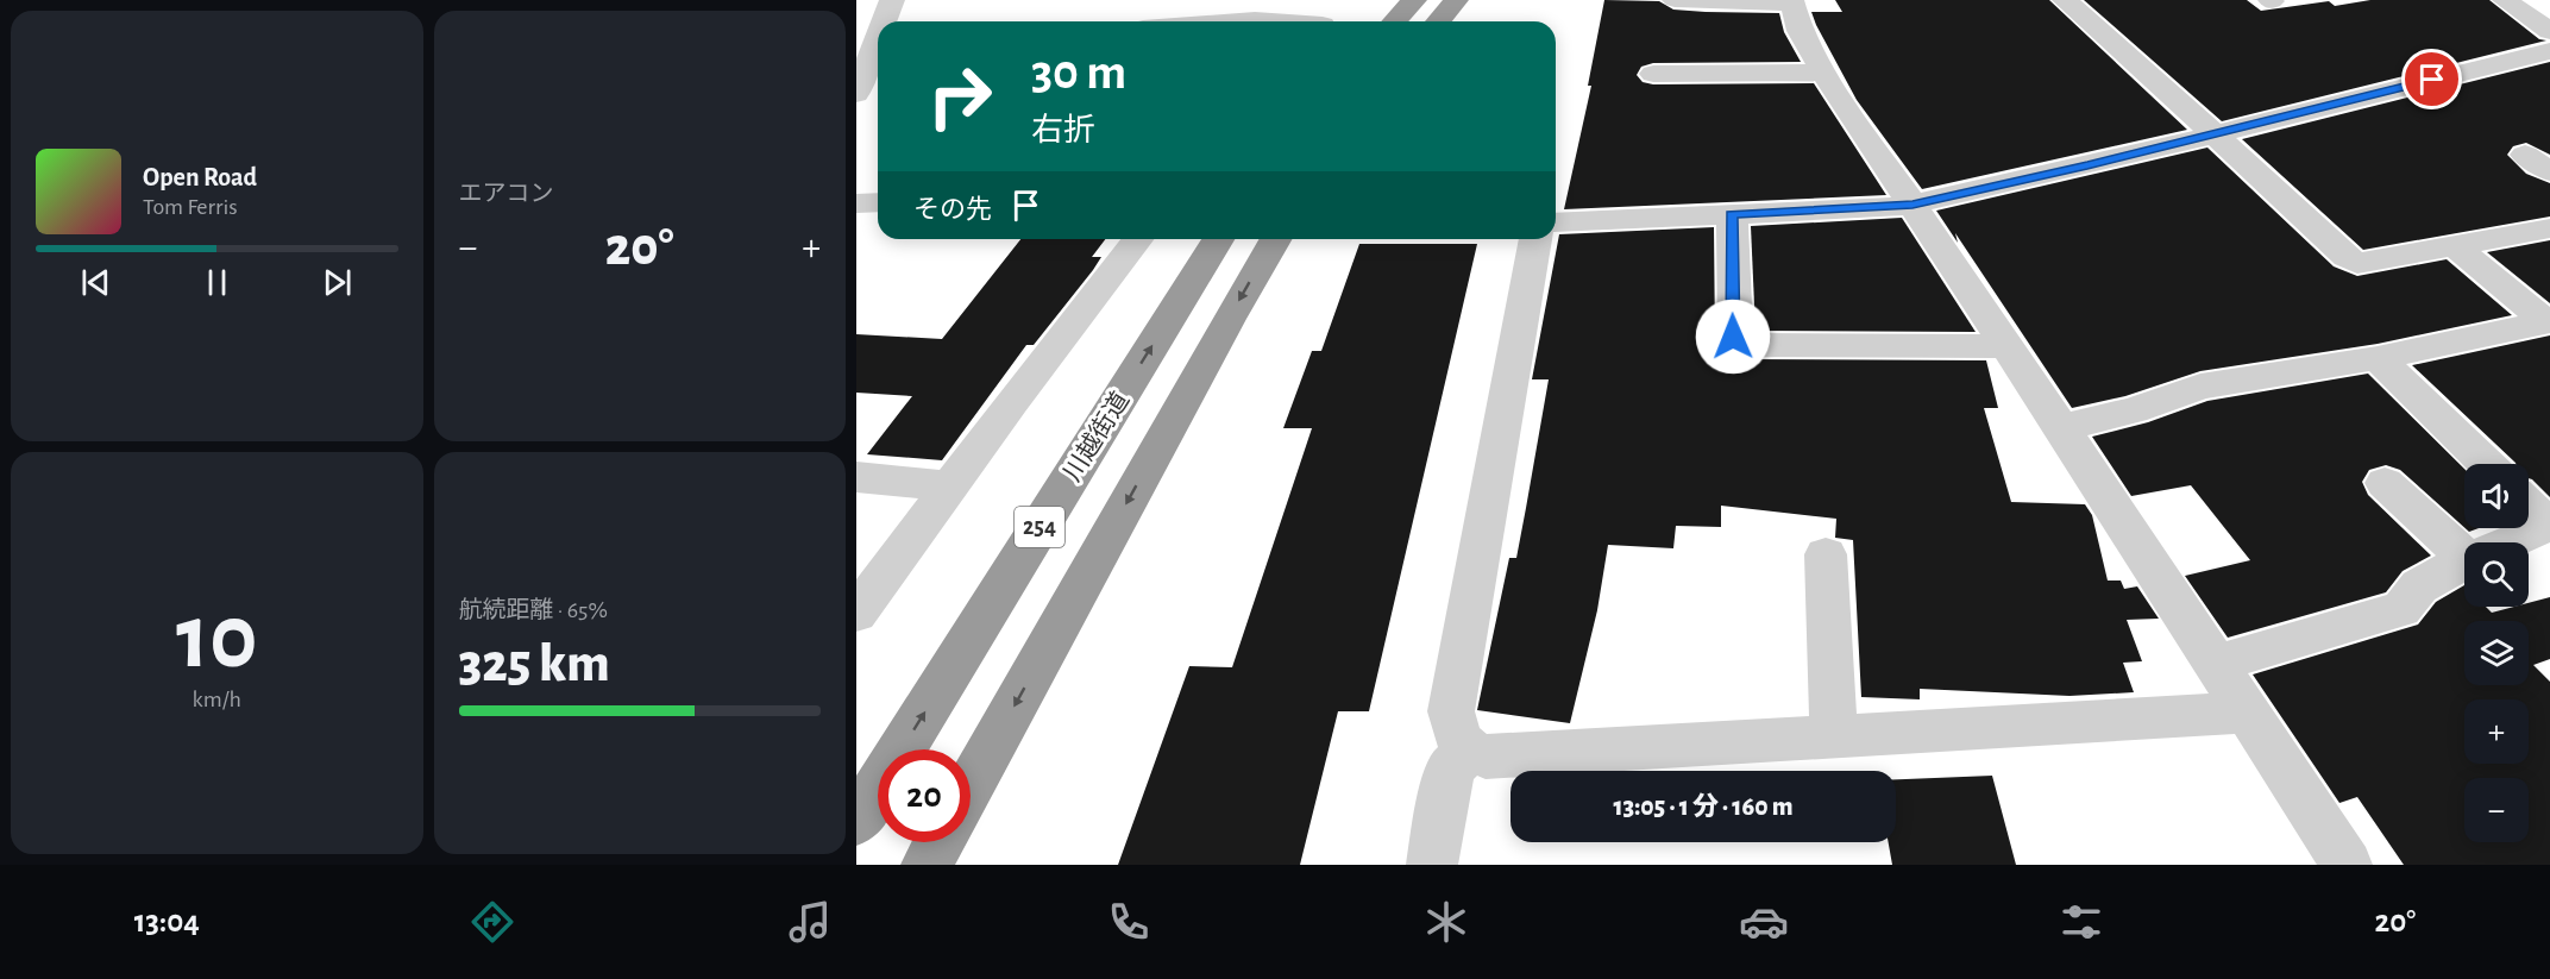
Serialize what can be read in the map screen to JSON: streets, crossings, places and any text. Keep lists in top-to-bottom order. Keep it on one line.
{"streets":{"highway":["川越街道","254"]},"page":{"tile":["エアコン",["10","km/h"],["航続距離 · 65%","325 km"]],"turn":["30 m","右折"],"song":["Open Road","Tom Ferris"],"then":"その先","heat":["−","20°","+"],"map_buttons":["+","−"],"limit":"20","trip":"13:05 · 1 分 · 160 m","tabs":["13:04","20°"]}}
